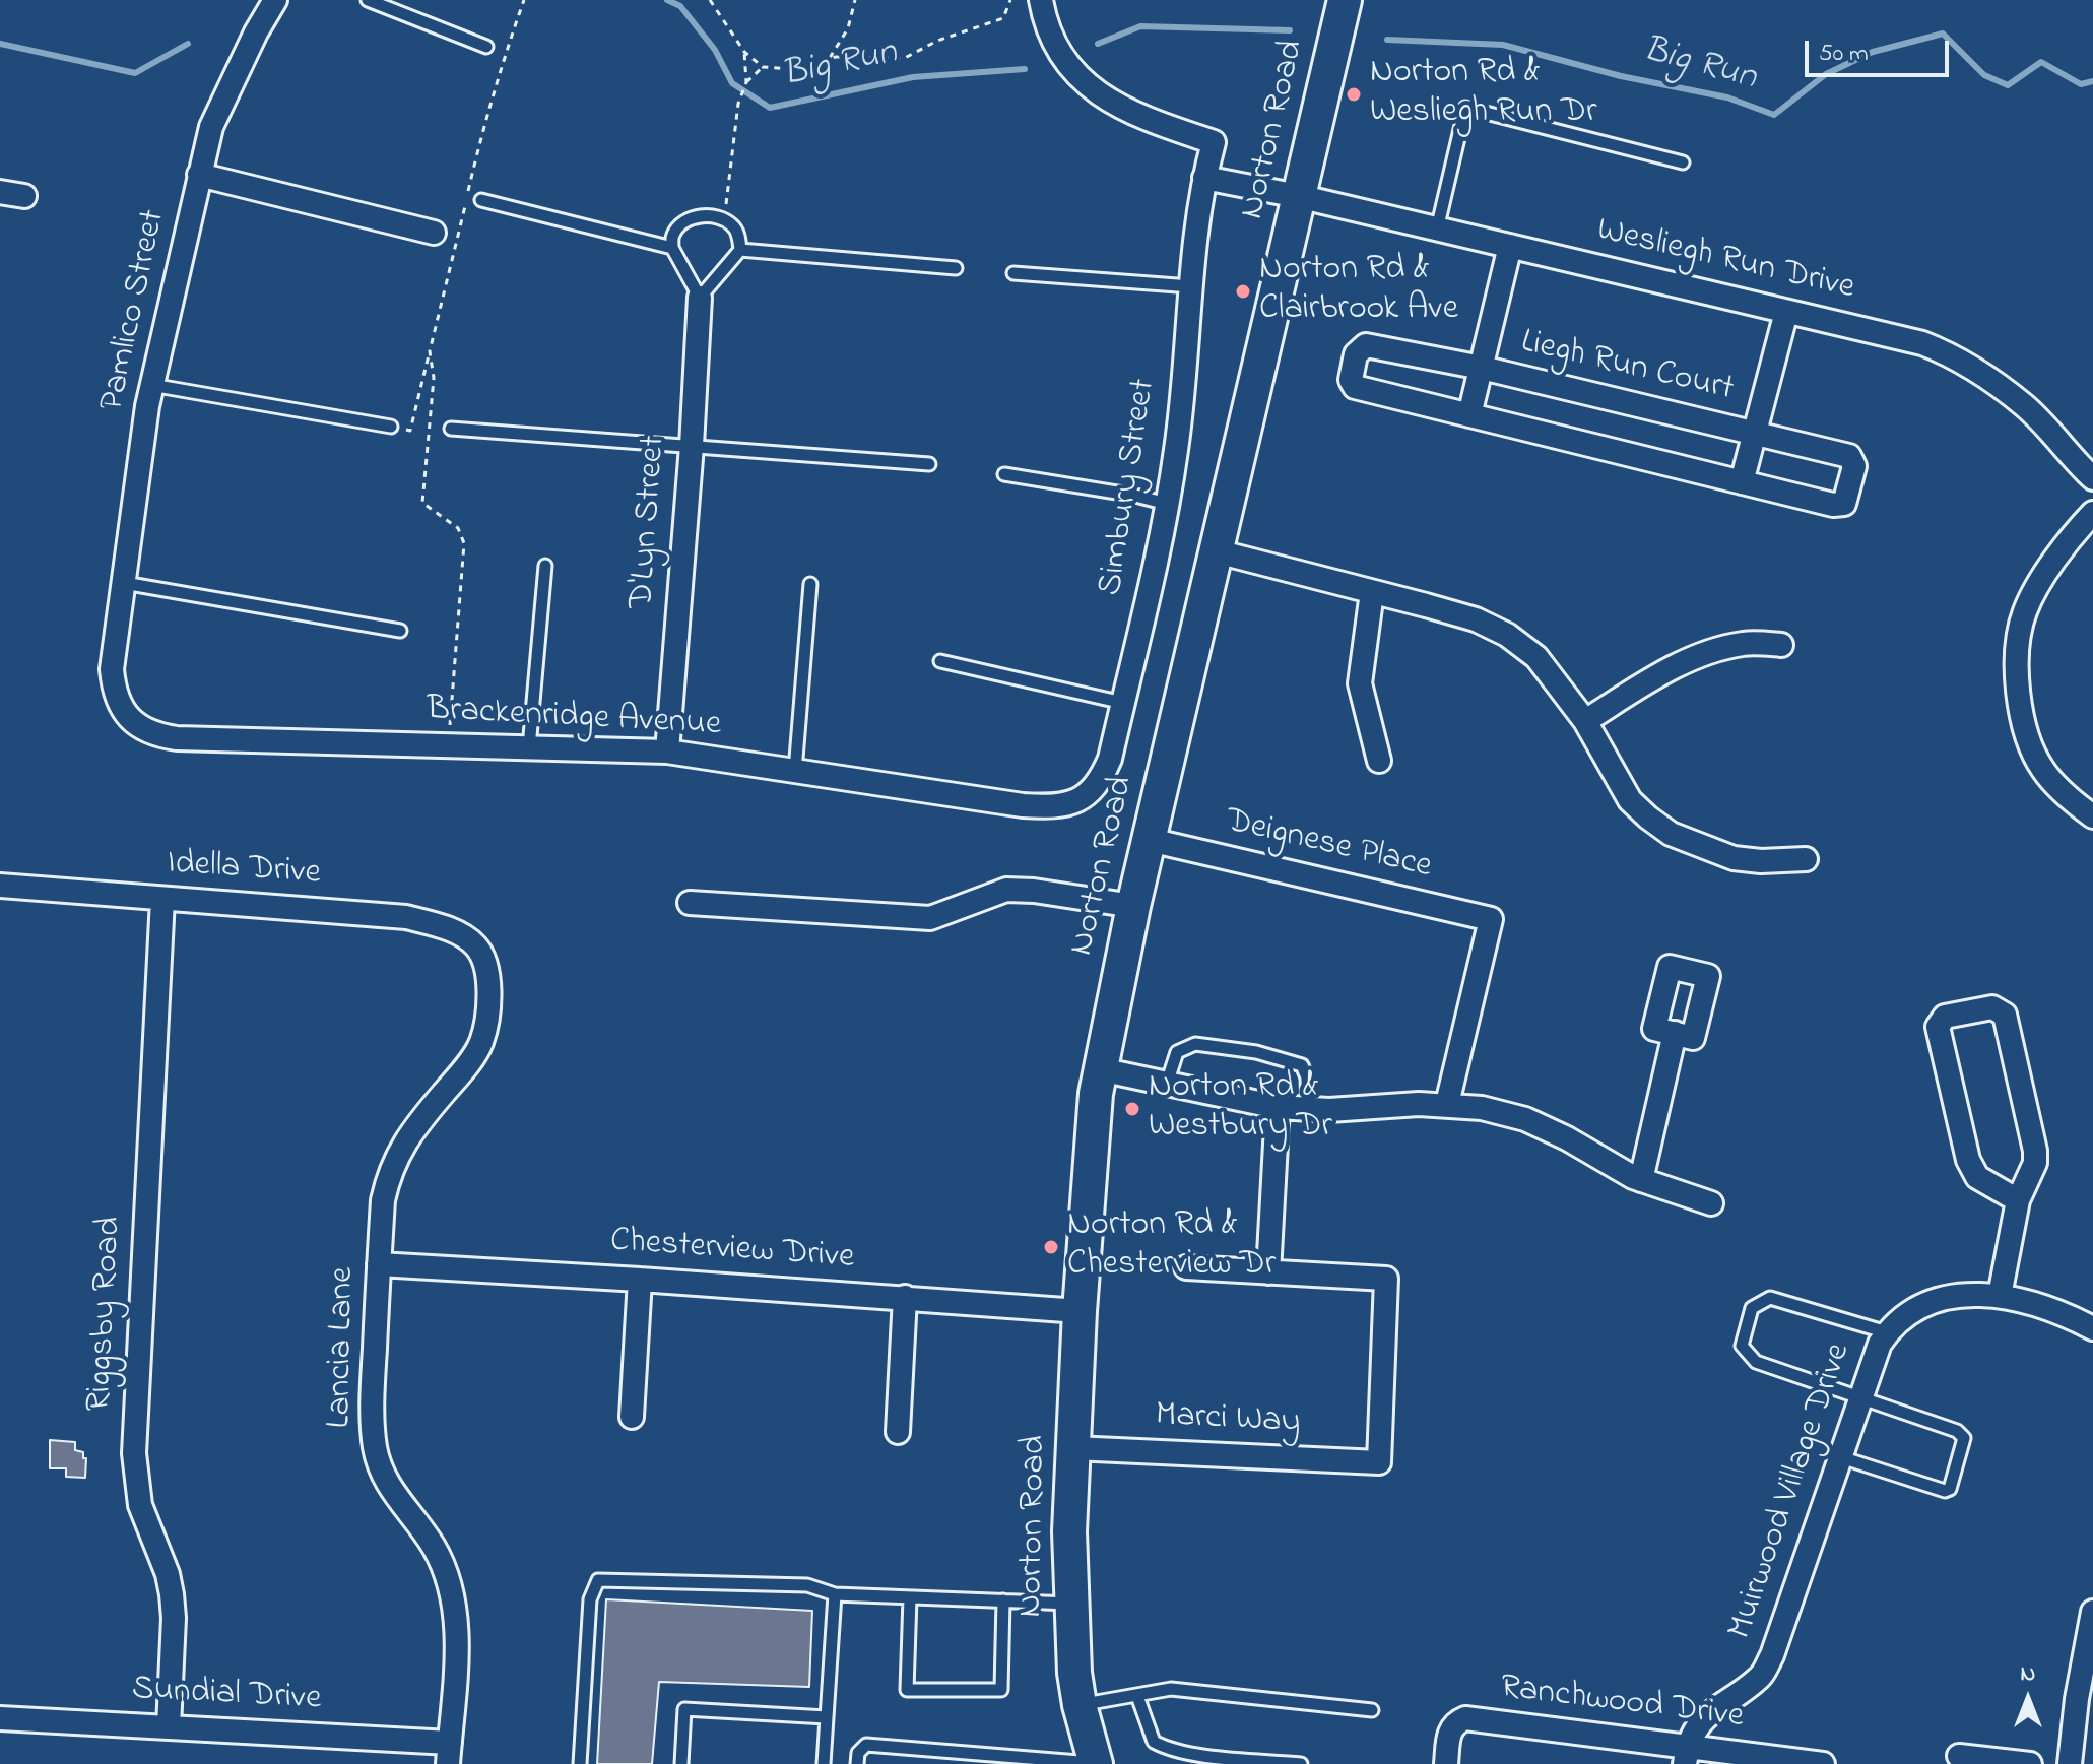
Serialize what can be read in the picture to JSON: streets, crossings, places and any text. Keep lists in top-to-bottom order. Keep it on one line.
{"streets":{"main road":["Norton Road"],"street":["Wesliegh Run Drive","Pamlico Street","Liegh Run Court","Simbury Street","D'Lyn Street","Brackenridge Avenue","Deignese Place","Idella Drive","Chesterview Drive","Riggsby Road","Lancia Lane","Marci Way","Muirwood Village Drive","Sundial Drive","Ranchwood Drive"]},"crossings":[["Norton Road","Wesliegh Run Drive"],["Norton Road","Deignese Place"],["Norton Road","Chesterview Drive"],["Norton Road","Marci Way"],["Wesliegh Run Drive","Liegh Run Court"],["Wesliegh Run Drive","Simbury Street"],["Pamlico Street","Brackenridge Avenue"],["Simbury Street","Brackenridge Avenue"],["D'Lyn Street","Brackenridge Avenue"],["Idella Drive","Riggsby Road"],["Idella Drive","Lancia Lane"],["Chesterview Drive","Lancia Lane"],["Riggsby Road","Sundial Drive"],["Lancia Lane","Sundial Drive"],["Muirwood Village Drive","Ranchwood Drive"]],"water":["Big Run"],"places":["Norton Rd & Wesliegh Run Dr","Norton Rd & Clairbrook Ave","Norton Rd & Westbury Dr","Norton Rd & Chesterview Dr"],"scale_bar":"50 m","north":"top"}
